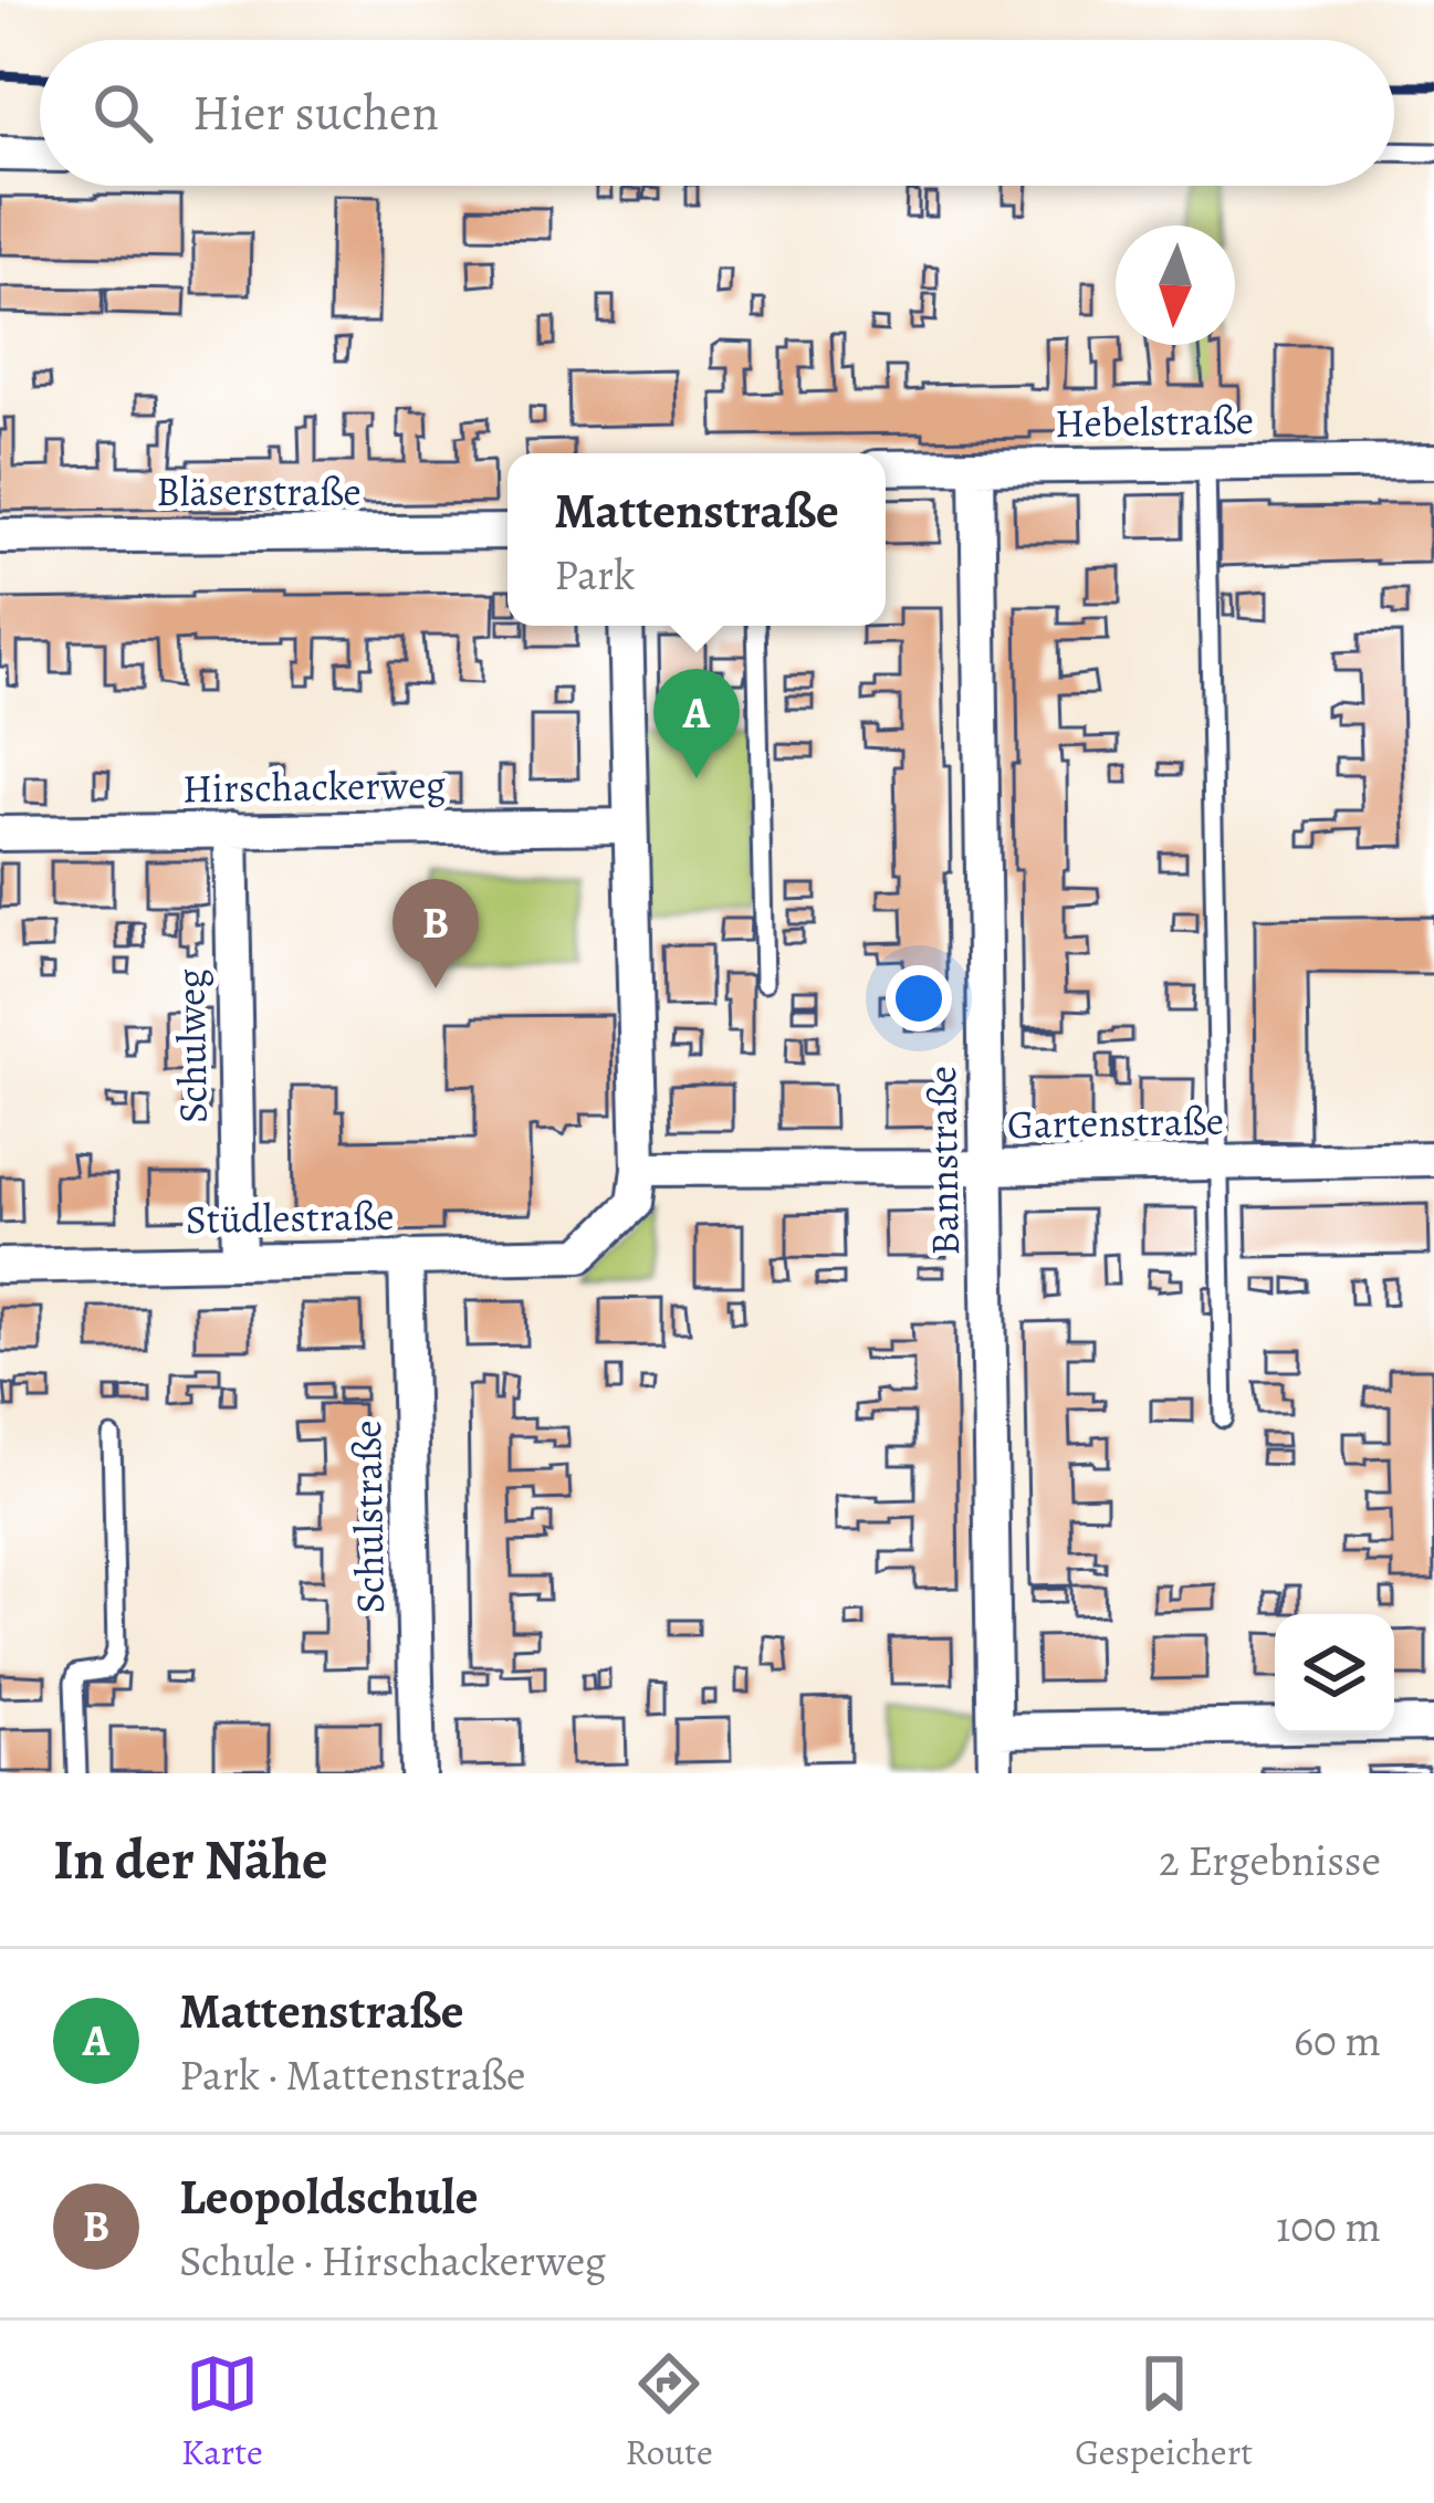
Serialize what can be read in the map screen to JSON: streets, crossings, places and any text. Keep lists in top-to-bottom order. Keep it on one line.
{"streets":{"street":["Hebelstraße","Bläserstraße","Hirschackerweg","Schulweg","Gartenstraße","Bannstraße","Stüdlestraße","Schulstraße"]},"crossings":[["Hebelstraße","Bannstraße"],["Hirschackerweg","Schulweg"],["Schulweg","Stüdlestraße"],["Gartenstraße","Bannstraße"],["Gartenstraße","Stüdlestraße"],["Stüdlestraße","Schulstraße"]],"north":"bottom","page":{"search":"Hier suchen","popup":["Mattenstraße","Park"],"pins":["A","B"],"heading":["In der Nähe","2 Ergebnisse"],"list":[{"mark":"A","name":"Mattenstraße","note":"Park · Mattenstraße","value":"60 m"},{"mark":"B","name":"Leopoldschule","note":"Schule · Hirschackerweg","value":"100 m"}],"nav":["Karte","Route","Gespeichert"]}}
